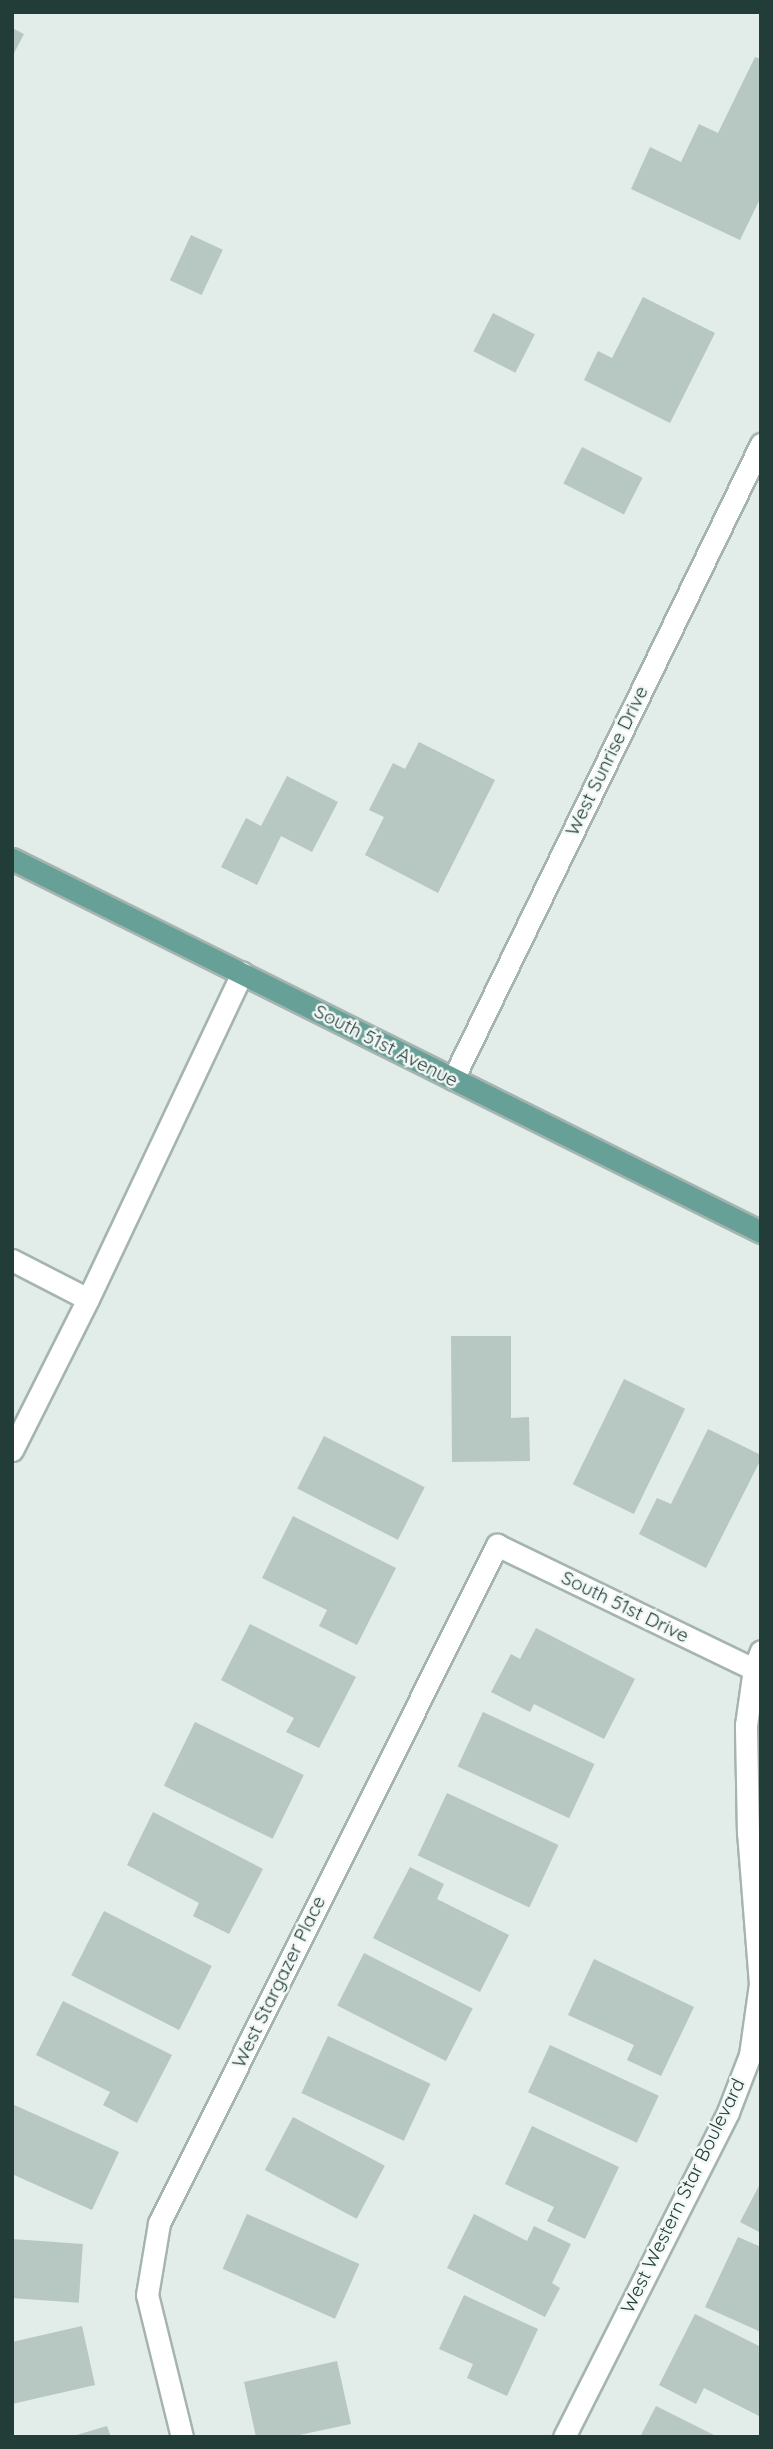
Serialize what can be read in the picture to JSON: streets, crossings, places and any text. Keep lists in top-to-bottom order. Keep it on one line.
{"streets":{"main road":["South 51st Avenue"],"street":["West Sunrise Drive","South 51st Drive","West Stargazer Place","West Western Star Boulevard"]},"crossings":[["West Sunrise Drive","South 51st Avenue"],["South 51st Drive","West Stargazer Place"],["South 51st Drive","West Western Star Boulevard"]]}
